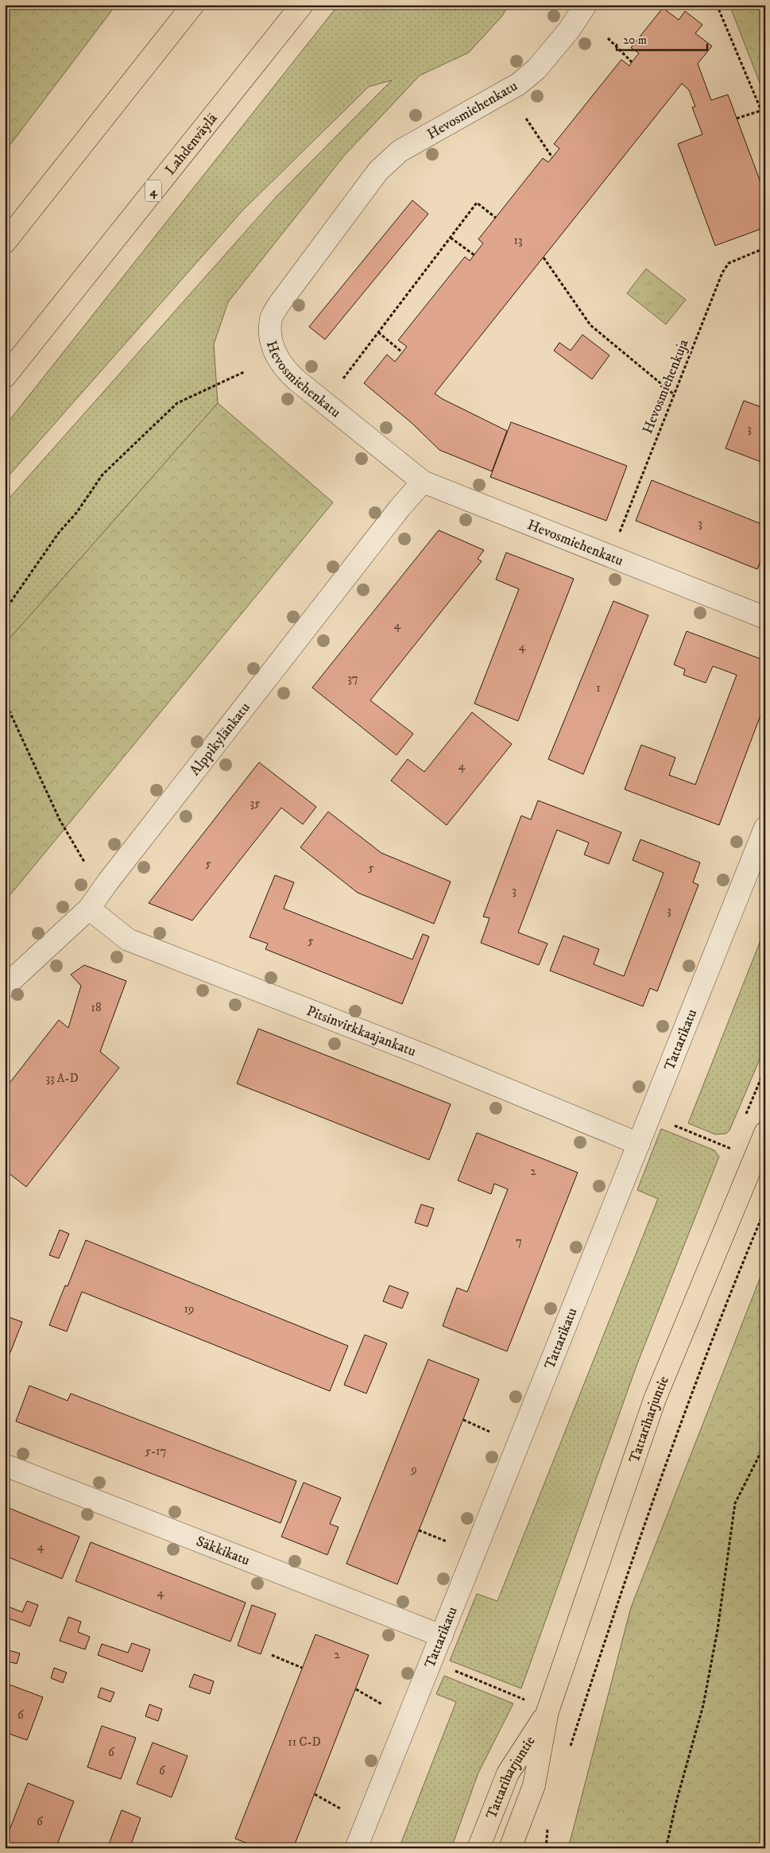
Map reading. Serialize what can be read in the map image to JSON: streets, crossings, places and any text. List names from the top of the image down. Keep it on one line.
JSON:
{"streets":{"main road":["Lahdenväylä","4","Tattariharjuntie"],"street":["Hevosmiehenkatu","Alppikylänkatu","Pitsinvirkkaajankatu","Tattarikatu","Säkkikatu"],"path":["Hevosmiehenkuja"]},"crossings":[["Hevosmiehenkatu","Hevosmiehenkuja"],["Hevosmiehenkatu","Alppikylänkatu"],["Alppikylänkatu","Pitsinvirkkaajankatu"],["Pitsinvirkkaajankatu","Tattarikatu"],["Tattarikatu","Säkkikatu"]],"house_numbers":["13","3","3","4","4","37","1","4","35","5","5","3","3","5","18","33 A-D","2","7","19","5-17","9","4","4","2","6","11 C-D","6","6","6"],"scale_bar":"20 m"}
